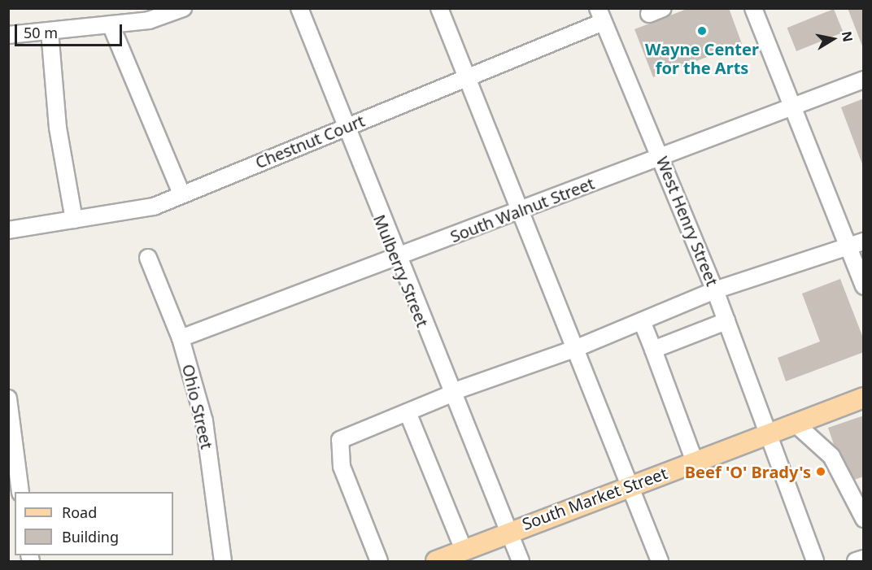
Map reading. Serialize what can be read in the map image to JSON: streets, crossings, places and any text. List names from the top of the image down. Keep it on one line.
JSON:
{"streets":{"main road":["South Market Street"],"street":["Chestnut Court","South Walnut Street","West Henry Street","Mulberry Street","Ohio Street"]},"crossings":[["Chestnut Court","West Henry Street"],["Chestnut Court","Mulberry Street"],["South Walnut Street","West Henry Street"],["South Walnut Street","Mulberry Street"],["South Walnut Street","Ohio Street"],["West Henry Street","South Market Street"],["Mulberry Street","South Market Street"]],"places":["Wayne Center for the Arts","Beef 'O' Brady's"],"legend":["Road","Building"],"scale_bar":"50 m","north":"right"}
